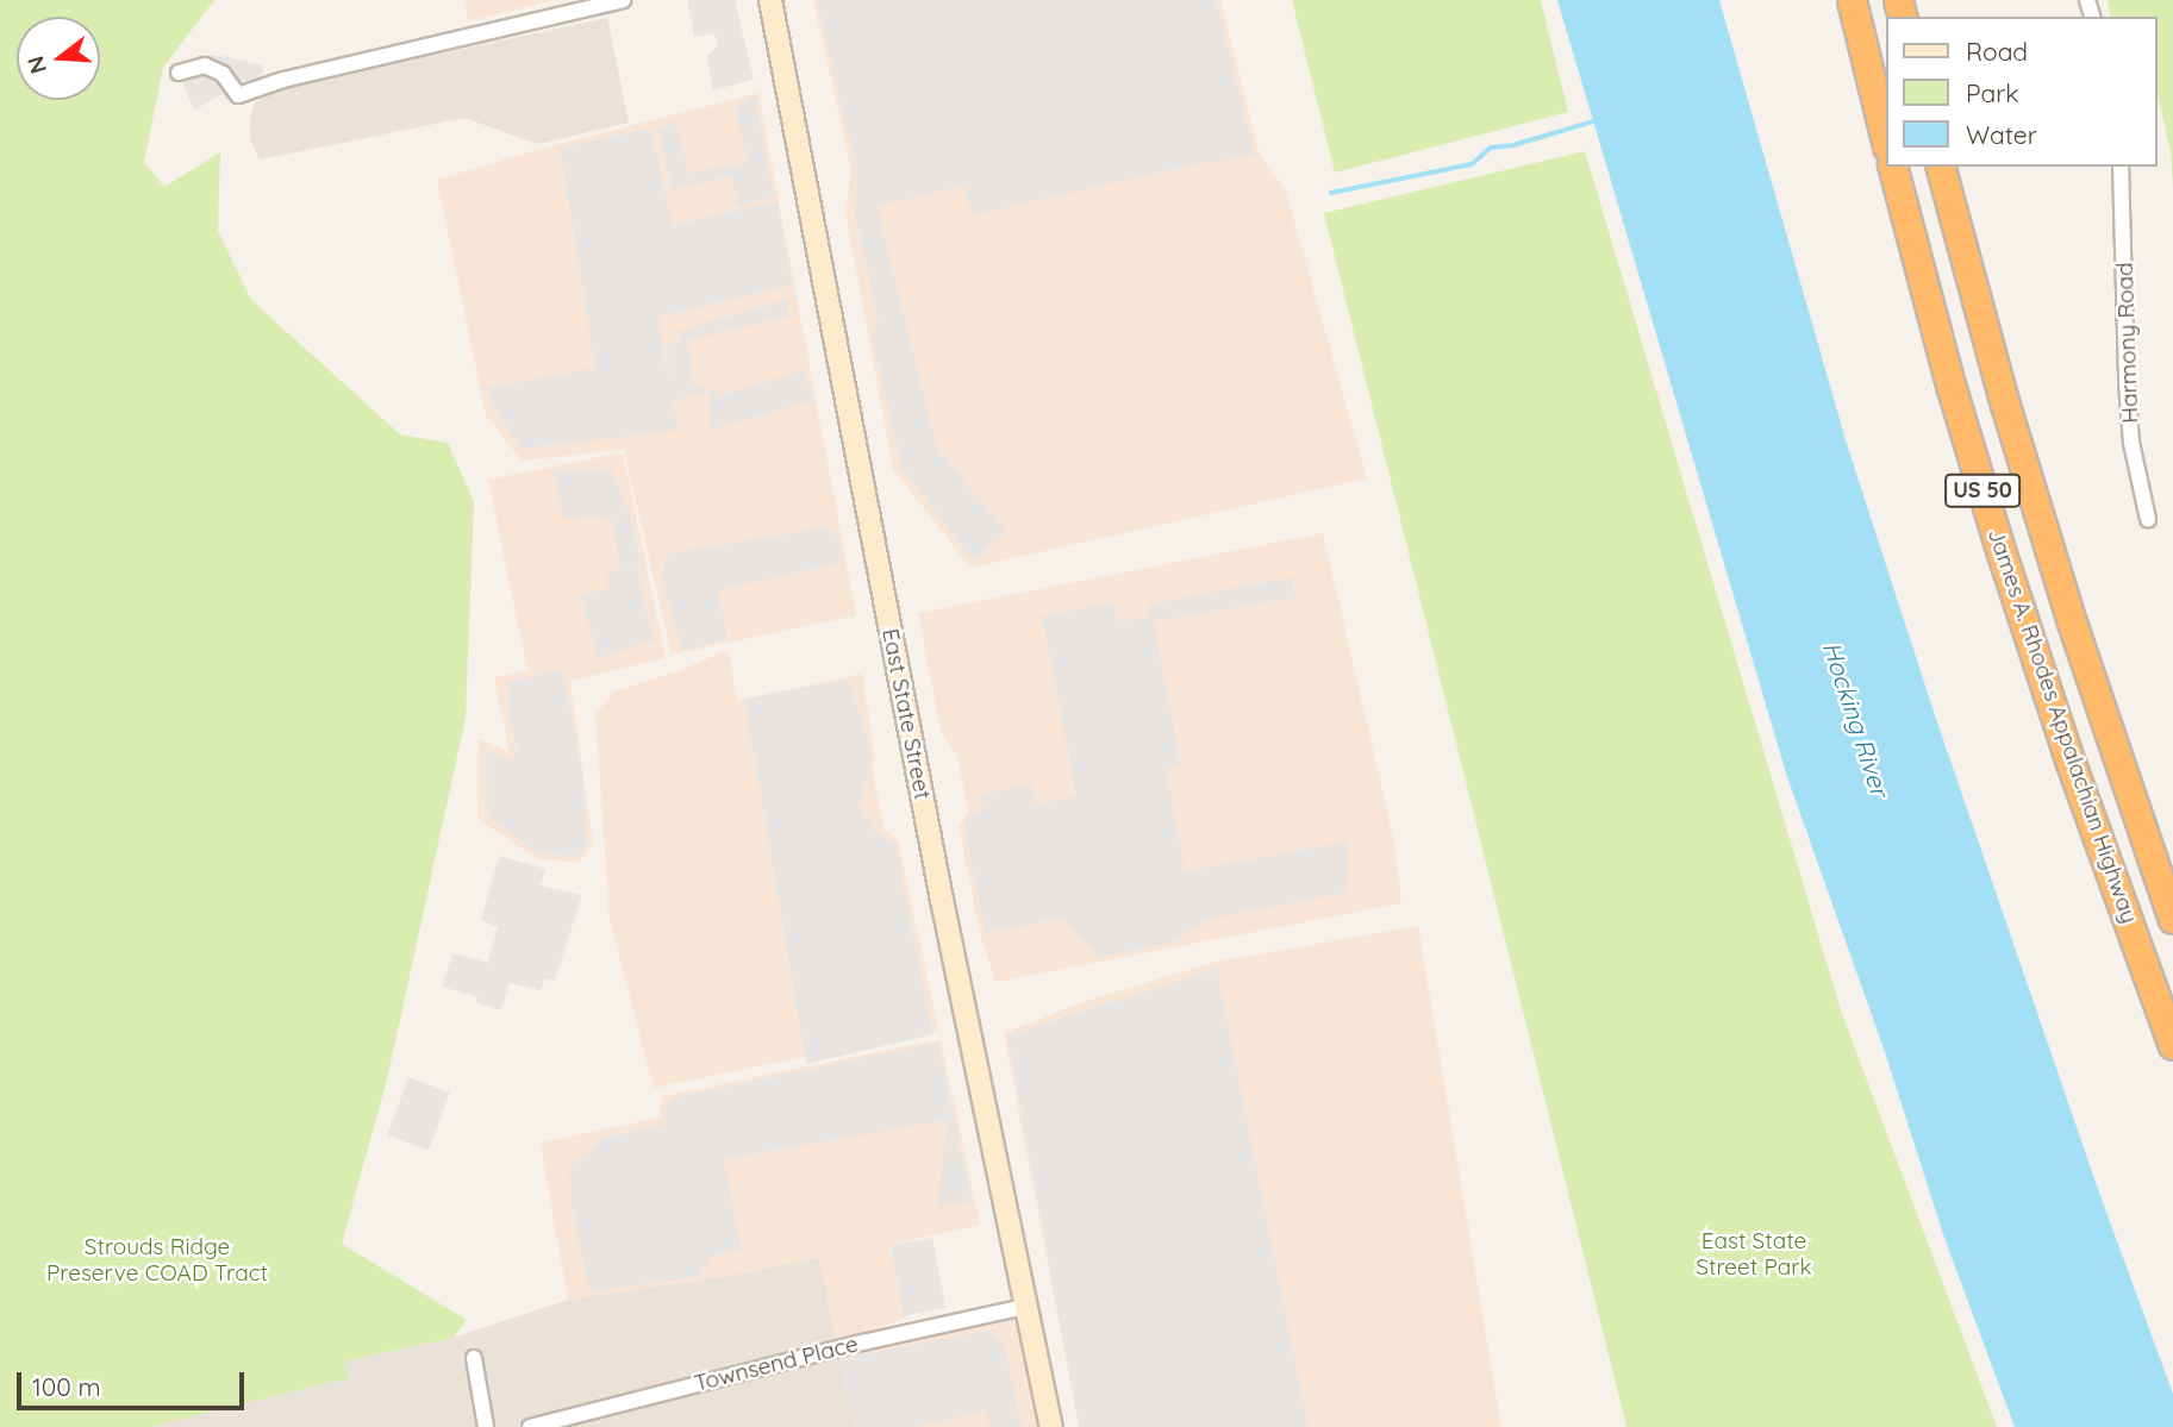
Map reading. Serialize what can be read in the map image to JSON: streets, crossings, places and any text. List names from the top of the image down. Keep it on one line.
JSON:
{"streets":{"highway":["US 50","James A. Rhodes Appalachian Highway"],"main road":["East State Street"],"street":["Harmony Road","Townsend Place"]},"crossings":[["East State Street","Townsend Place"]],"water":["Hocking River"],"parks":["East State Street Park","Strouds Ridge Preserve COAD Tract"],"legend":["Road","Park","Water"],"scale_bar":"100 m","north":"left"}
